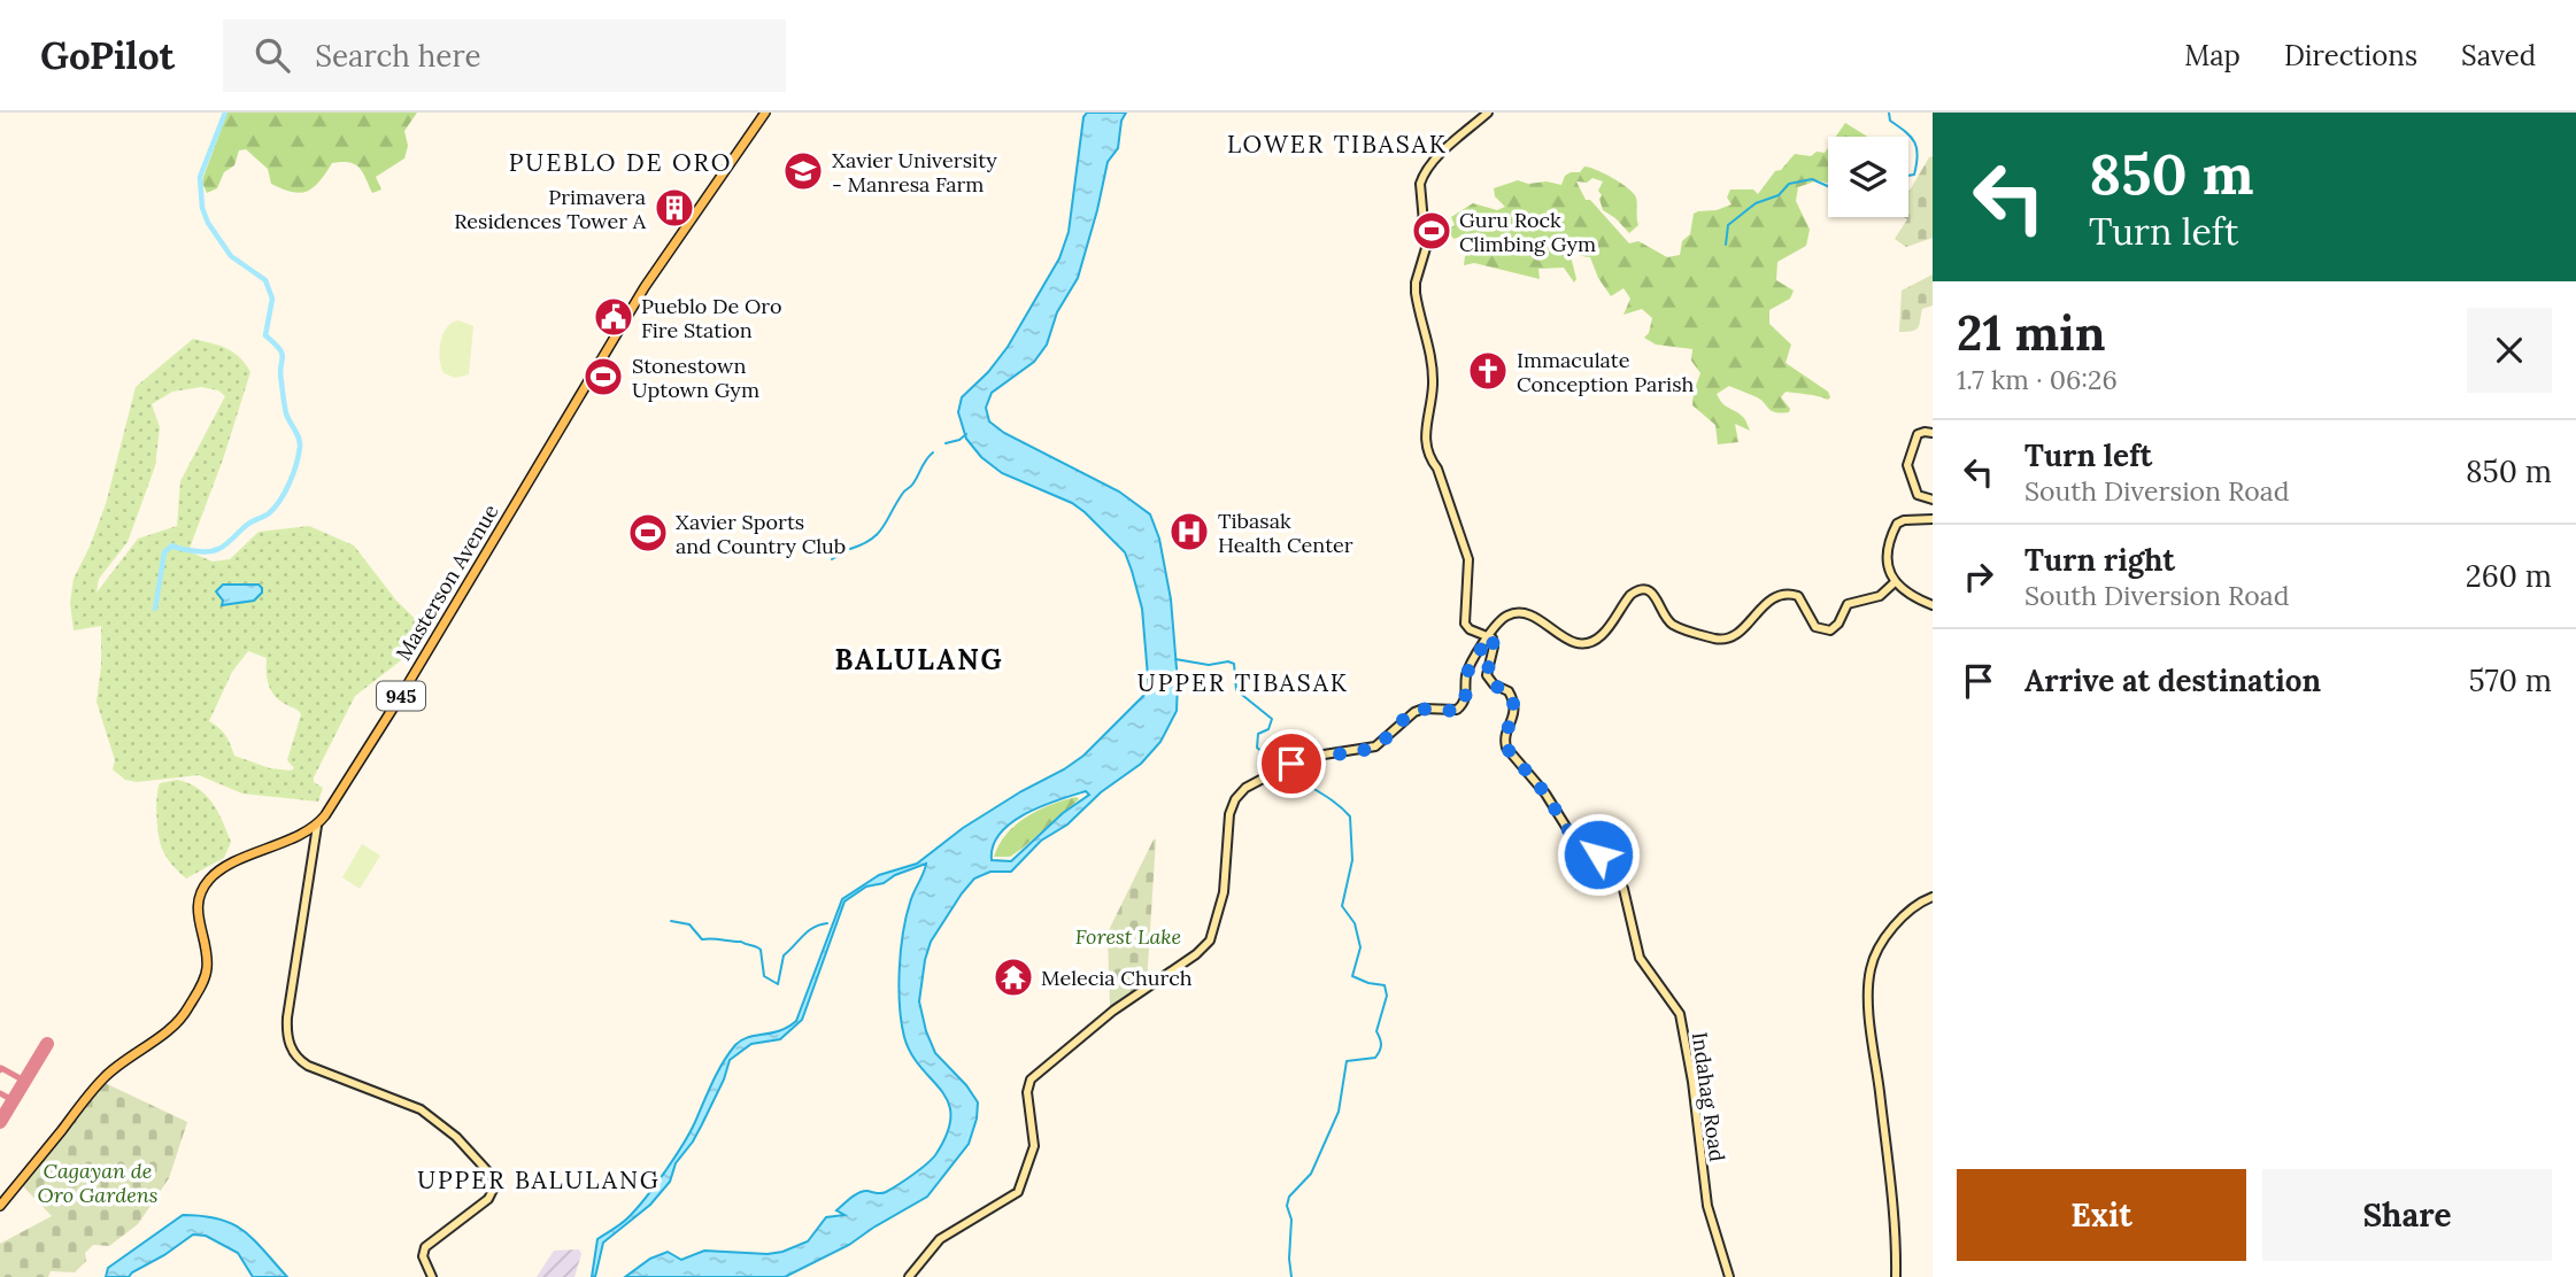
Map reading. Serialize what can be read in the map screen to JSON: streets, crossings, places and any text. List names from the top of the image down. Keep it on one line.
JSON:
{"streets":{"main road":["Masterson Avenue","945","Indahag Road"]},"districts":["LOWER TIBASAK","PUEBLO DE ORO","BALULANG","UPPER TIBASAK","UPPER BALULANG"],"parks":["Forest Lake","Cagayan de Oro Gardens"],"places":{"school or university":["Xavier University - Manresa Farm"],"building":["Primavera Residences Tower A"],"sports":["Guru Rock Climbing Gym","Stonestown Uptown Gym","Xavier Sports and Country Club"],"public building":["Pueblo De Oro Fire Station"],"church":["Immaculate Conception Parish"],"hospital":["Tibasak Health Center"],"temple":["Melecia Church"]},"page":{"header":"GoPilot","search":"Search here","nav":["Map","Directions","Saved"],"turn":["850 m","Turn left"],"heading":["21 min","1.7 km · 06:26"],"list":[{"name":"Turn left","note":"South Diversion Road","value":"850 m"},{"name":"Turn right","note":"South Diversion Road","value":"260 m"},{"name":"Arrive at destination","value":"570 m"}],"buttons":["Exit","Share"]}}
